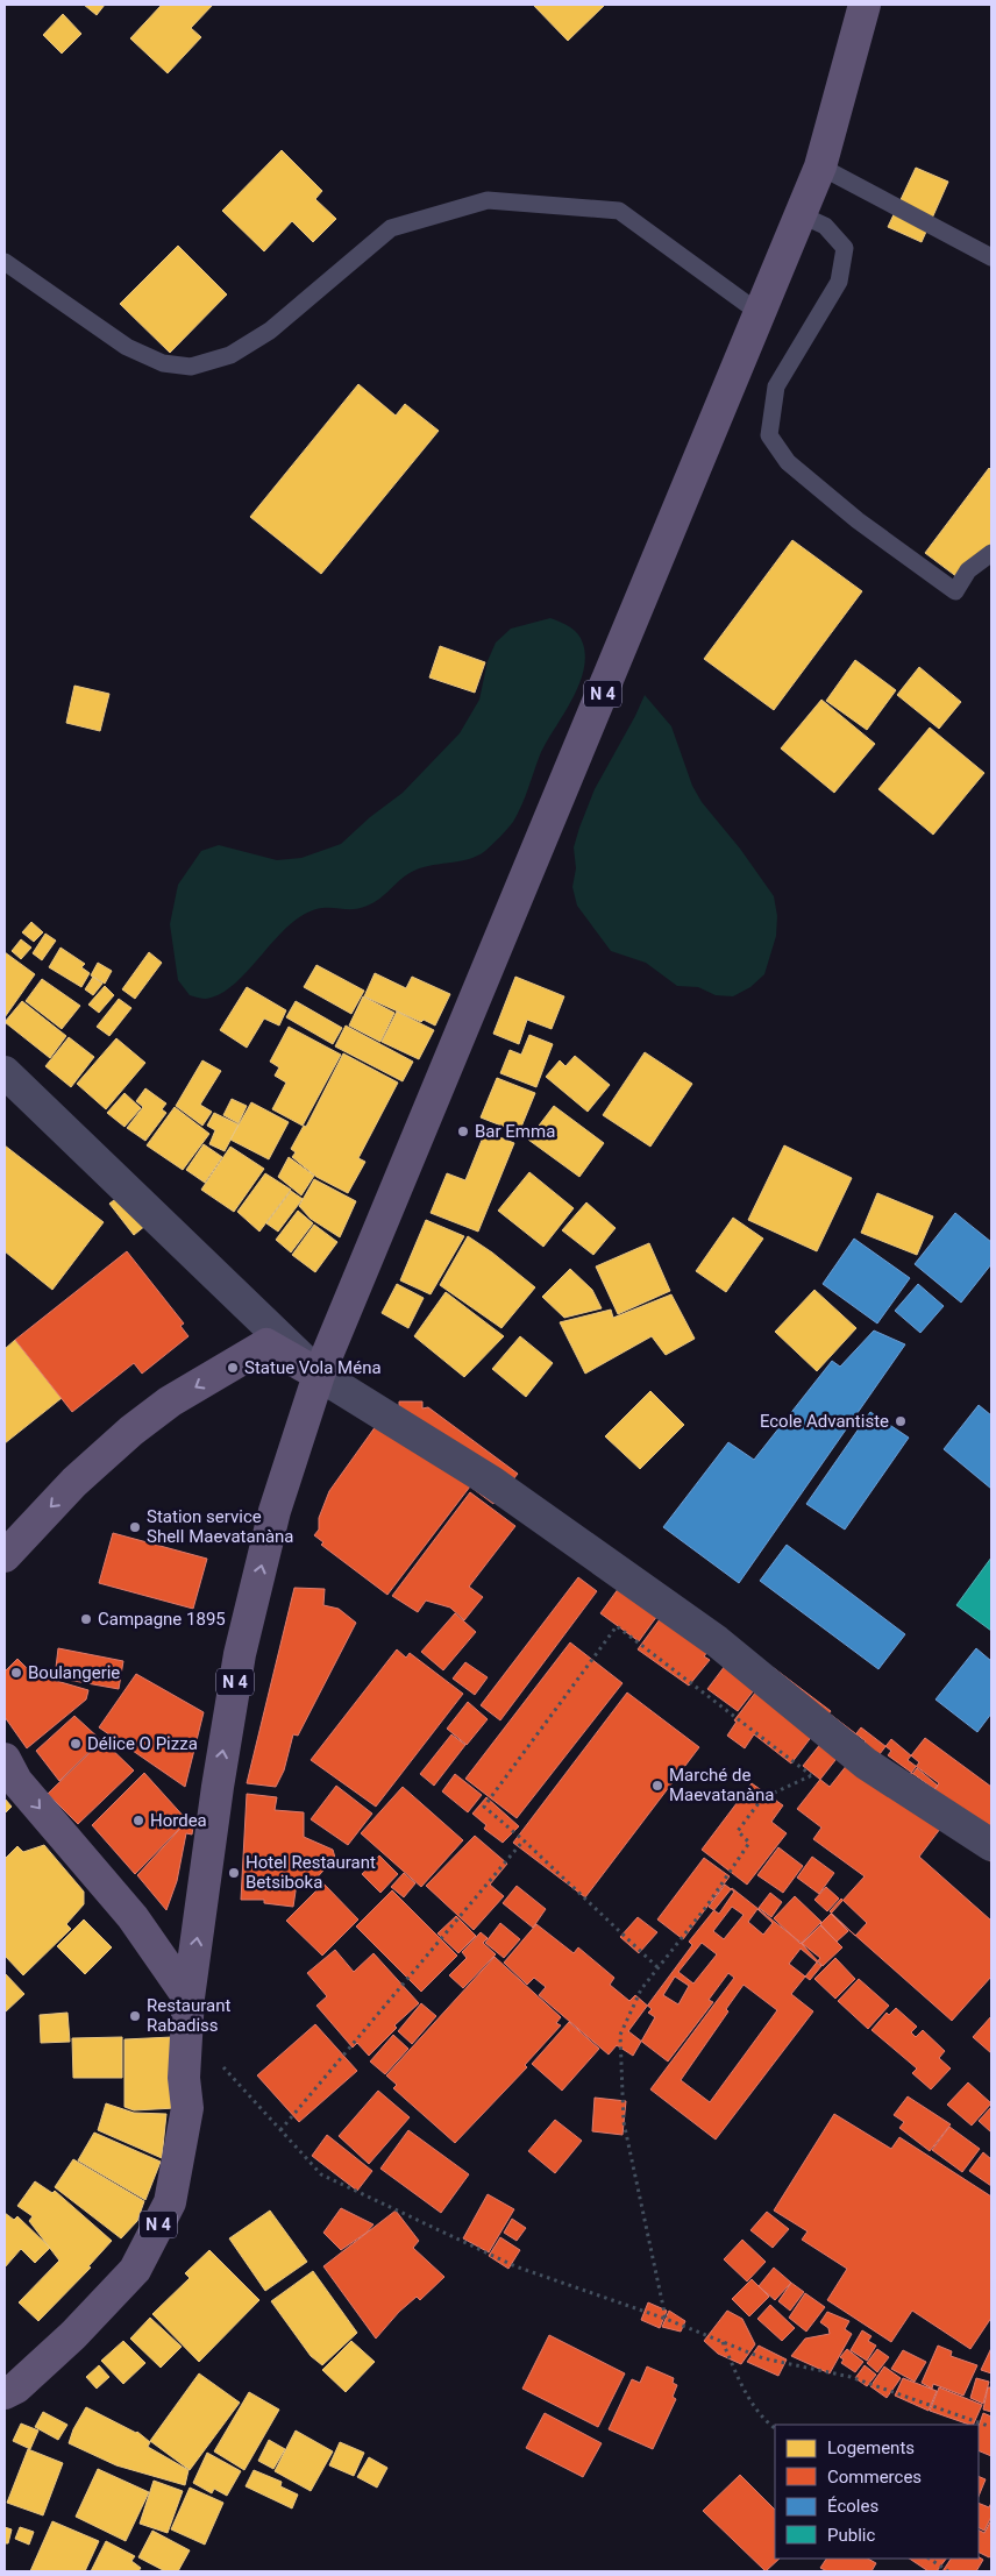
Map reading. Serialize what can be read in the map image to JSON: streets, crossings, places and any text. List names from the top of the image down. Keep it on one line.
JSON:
{"streets":{"main road":["N 4"]},"places":["Bar Emma","Statue Vola Ména","Ecole Advantiste","Station service Shell Maevatanàna","Campagne 1895","Boulangerie","Délice O Pizza","Marché de Maevatanàna","Hordea","Hotel Restaurant Betsiboka","Restaurant Rabadiss"],"legend":["Logements","Commerces","Écoles","Public"]}
